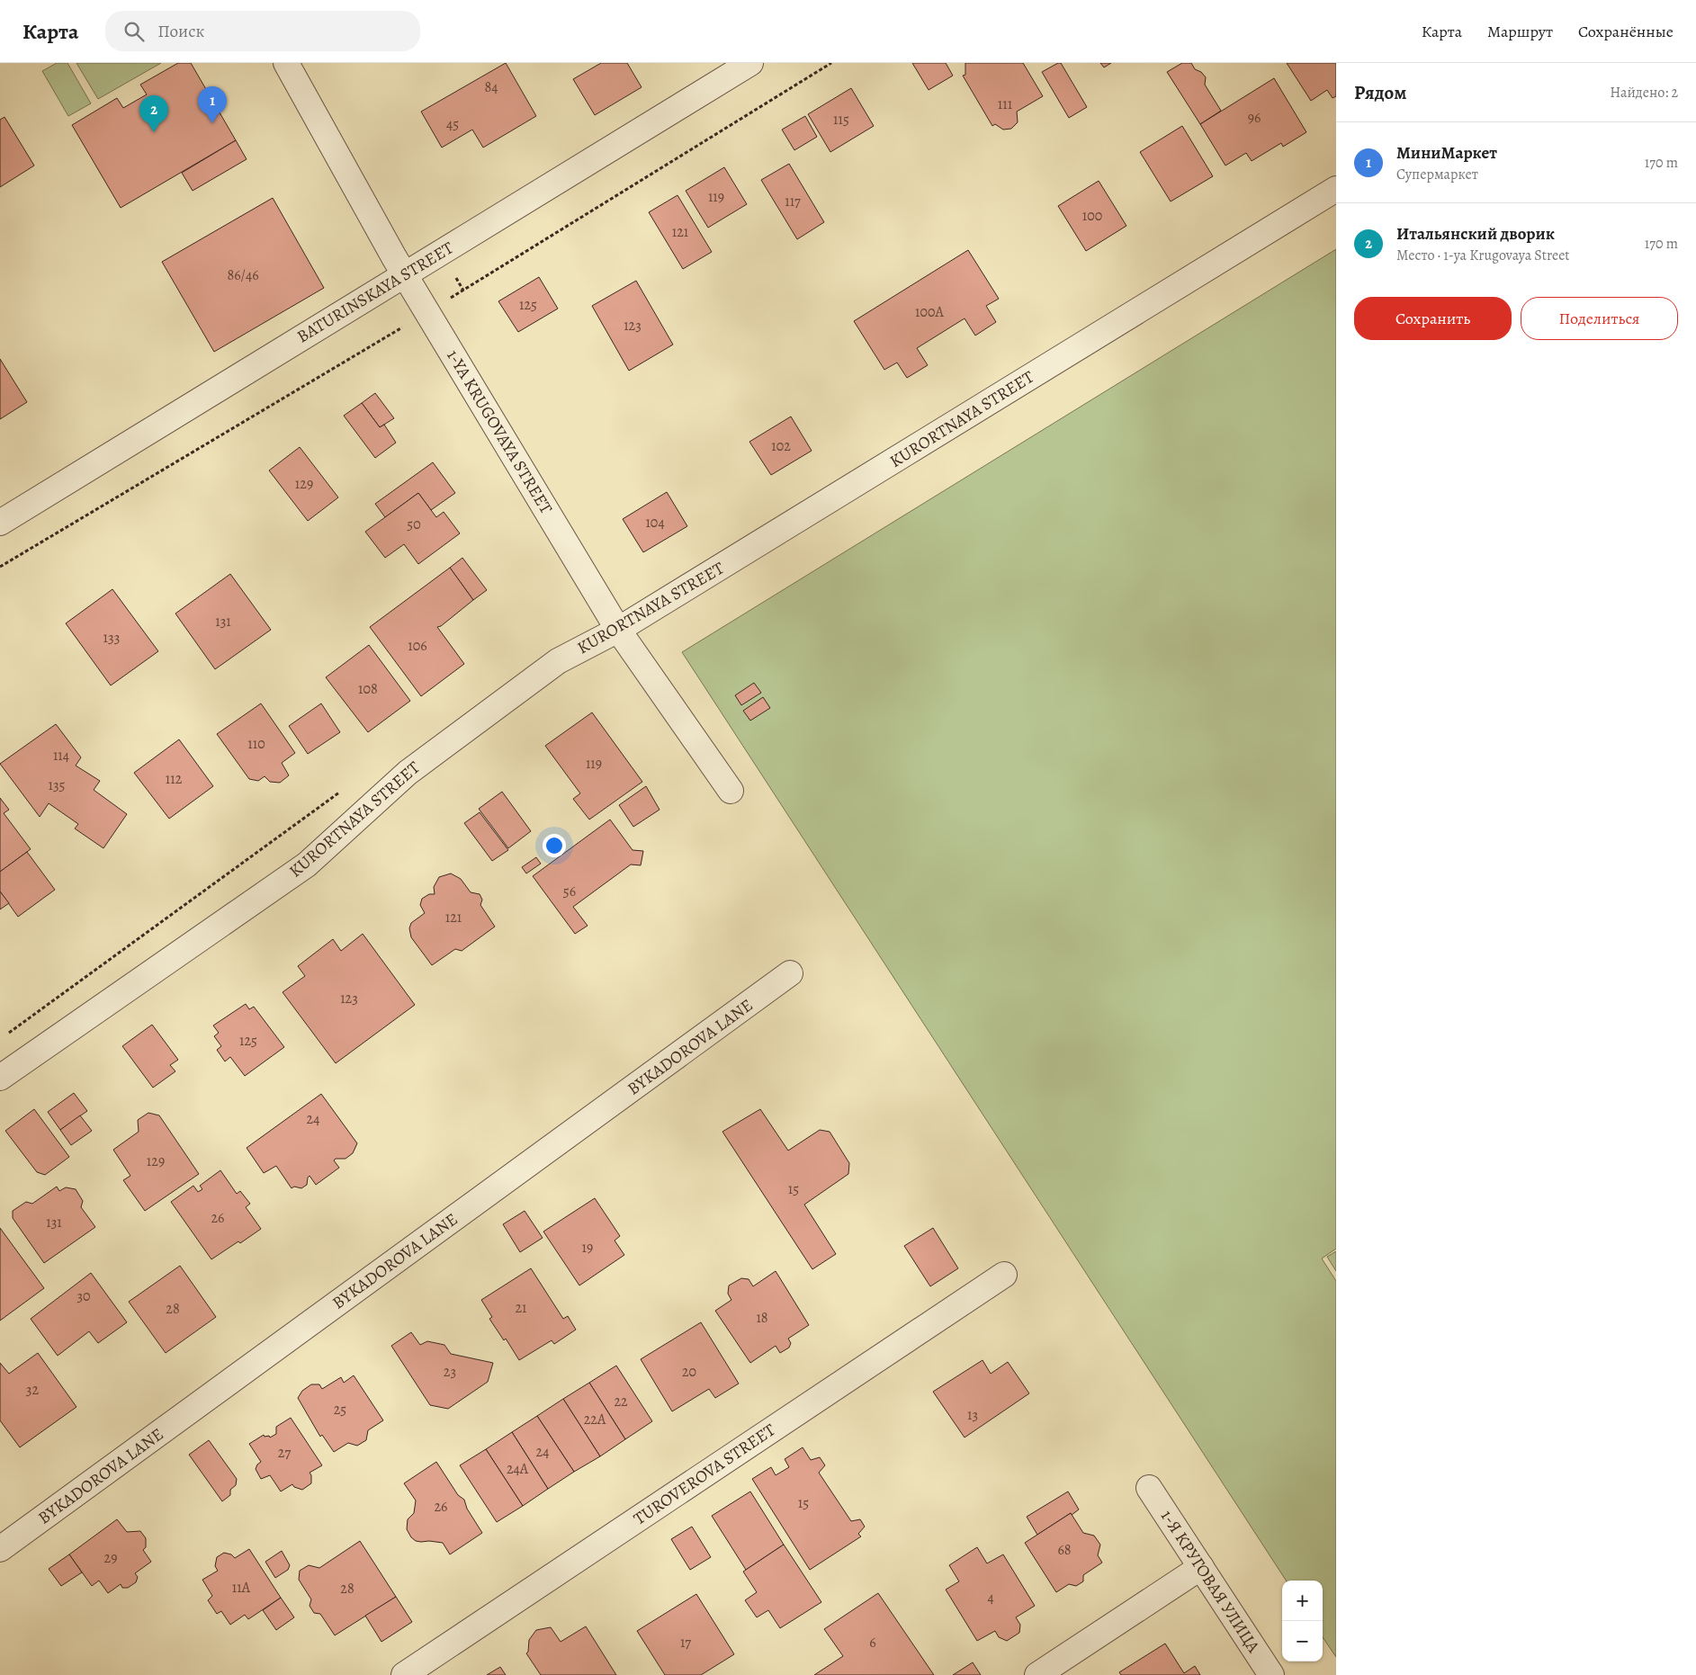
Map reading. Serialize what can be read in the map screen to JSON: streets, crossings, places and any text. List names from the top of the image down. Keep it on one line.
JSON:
{"streets":{"street":["BATURINSKAYA STREET","KURORTNAYA STREET","1-YA KRUGOVAYA STREET","BYKADOROVA LANE","TUROVEROVA STREET","1-Я КРУГОВАЯ УЛИЦА"]},"crossings":[["BATURINSKAYA STREET","1-YA KRUGOVAYA STREET"],["KURORTNAYA STREET","1-YA KRUGOVAYA STREET"]],"house_numbers":["84","111","96","115","45","119","117","100","121","86/46","125","100А","123","102","129","104","50","131","133","106","108","110","114","119","112","135","56","121","123","125","24","129","15","26","131","19","30","21","28","18","23","20","32","22","25","13","22А","24","27","24А","15","26","68","29","11А","28","4","17","6"],"page":{"header":"Карта","search":"Поиск","nav":["Карта","Маршрут","Сохранённые"],"heading":["Рядом","Найдено: 2"],"pins":["1","2"],"list":[{"mark":"1","name":"МиниМаркет","note":"Супермаркет","value":"170 m"},{"mark":"2","name":"Итальянский дворик","note":"Место · 1-ya Krugovaya Street","value":"170 m"}],"buttons":["Сохранить","Поделиться"],"map_buttons":["+","−"]}}
